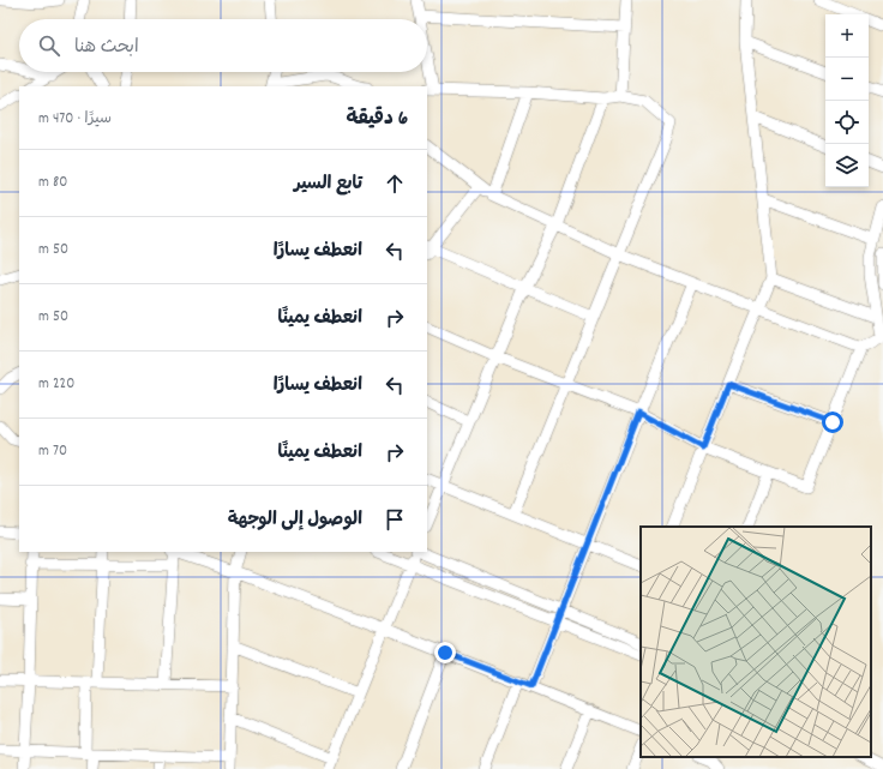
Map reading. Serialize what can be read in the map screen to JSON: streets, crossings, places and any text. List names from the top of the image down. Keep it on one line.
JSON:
{"page":{"map_buttons":["+","−"],"search":"ابحث هنا","heading":["6 دقيقة","سيرًا · 470 m"],"list":[["تابع السير","80 m"],["انعطف يسارًا","50 m"],["انعطف يمينًا","50 m"],["انعطف يسارًا","220 m"],["انعطف يمينًا","70 m"],"الوصول إلى الوجهة"]}}
